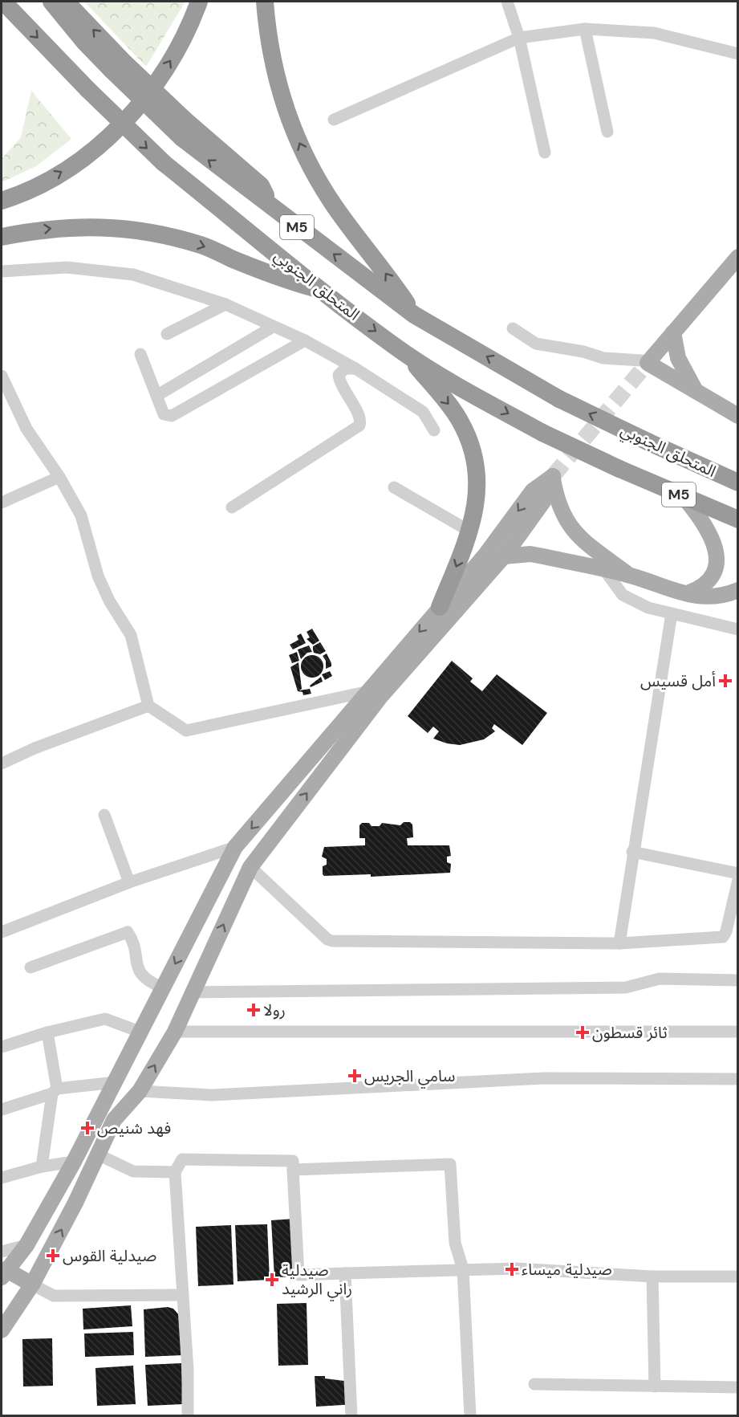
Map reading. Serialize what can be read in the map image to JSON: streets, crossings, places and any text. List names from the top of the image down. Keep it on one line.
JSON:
{"streets":{"highway":["M5","المتحلق الجنوبي"]},"places":{"health":["أمل قسيس","رولا","ثائر قسطون","سامي الجريس","فهد شنيص","صيدلية القوس","صيدلية ميساء","صيدلية راني الرشيد"]}}
